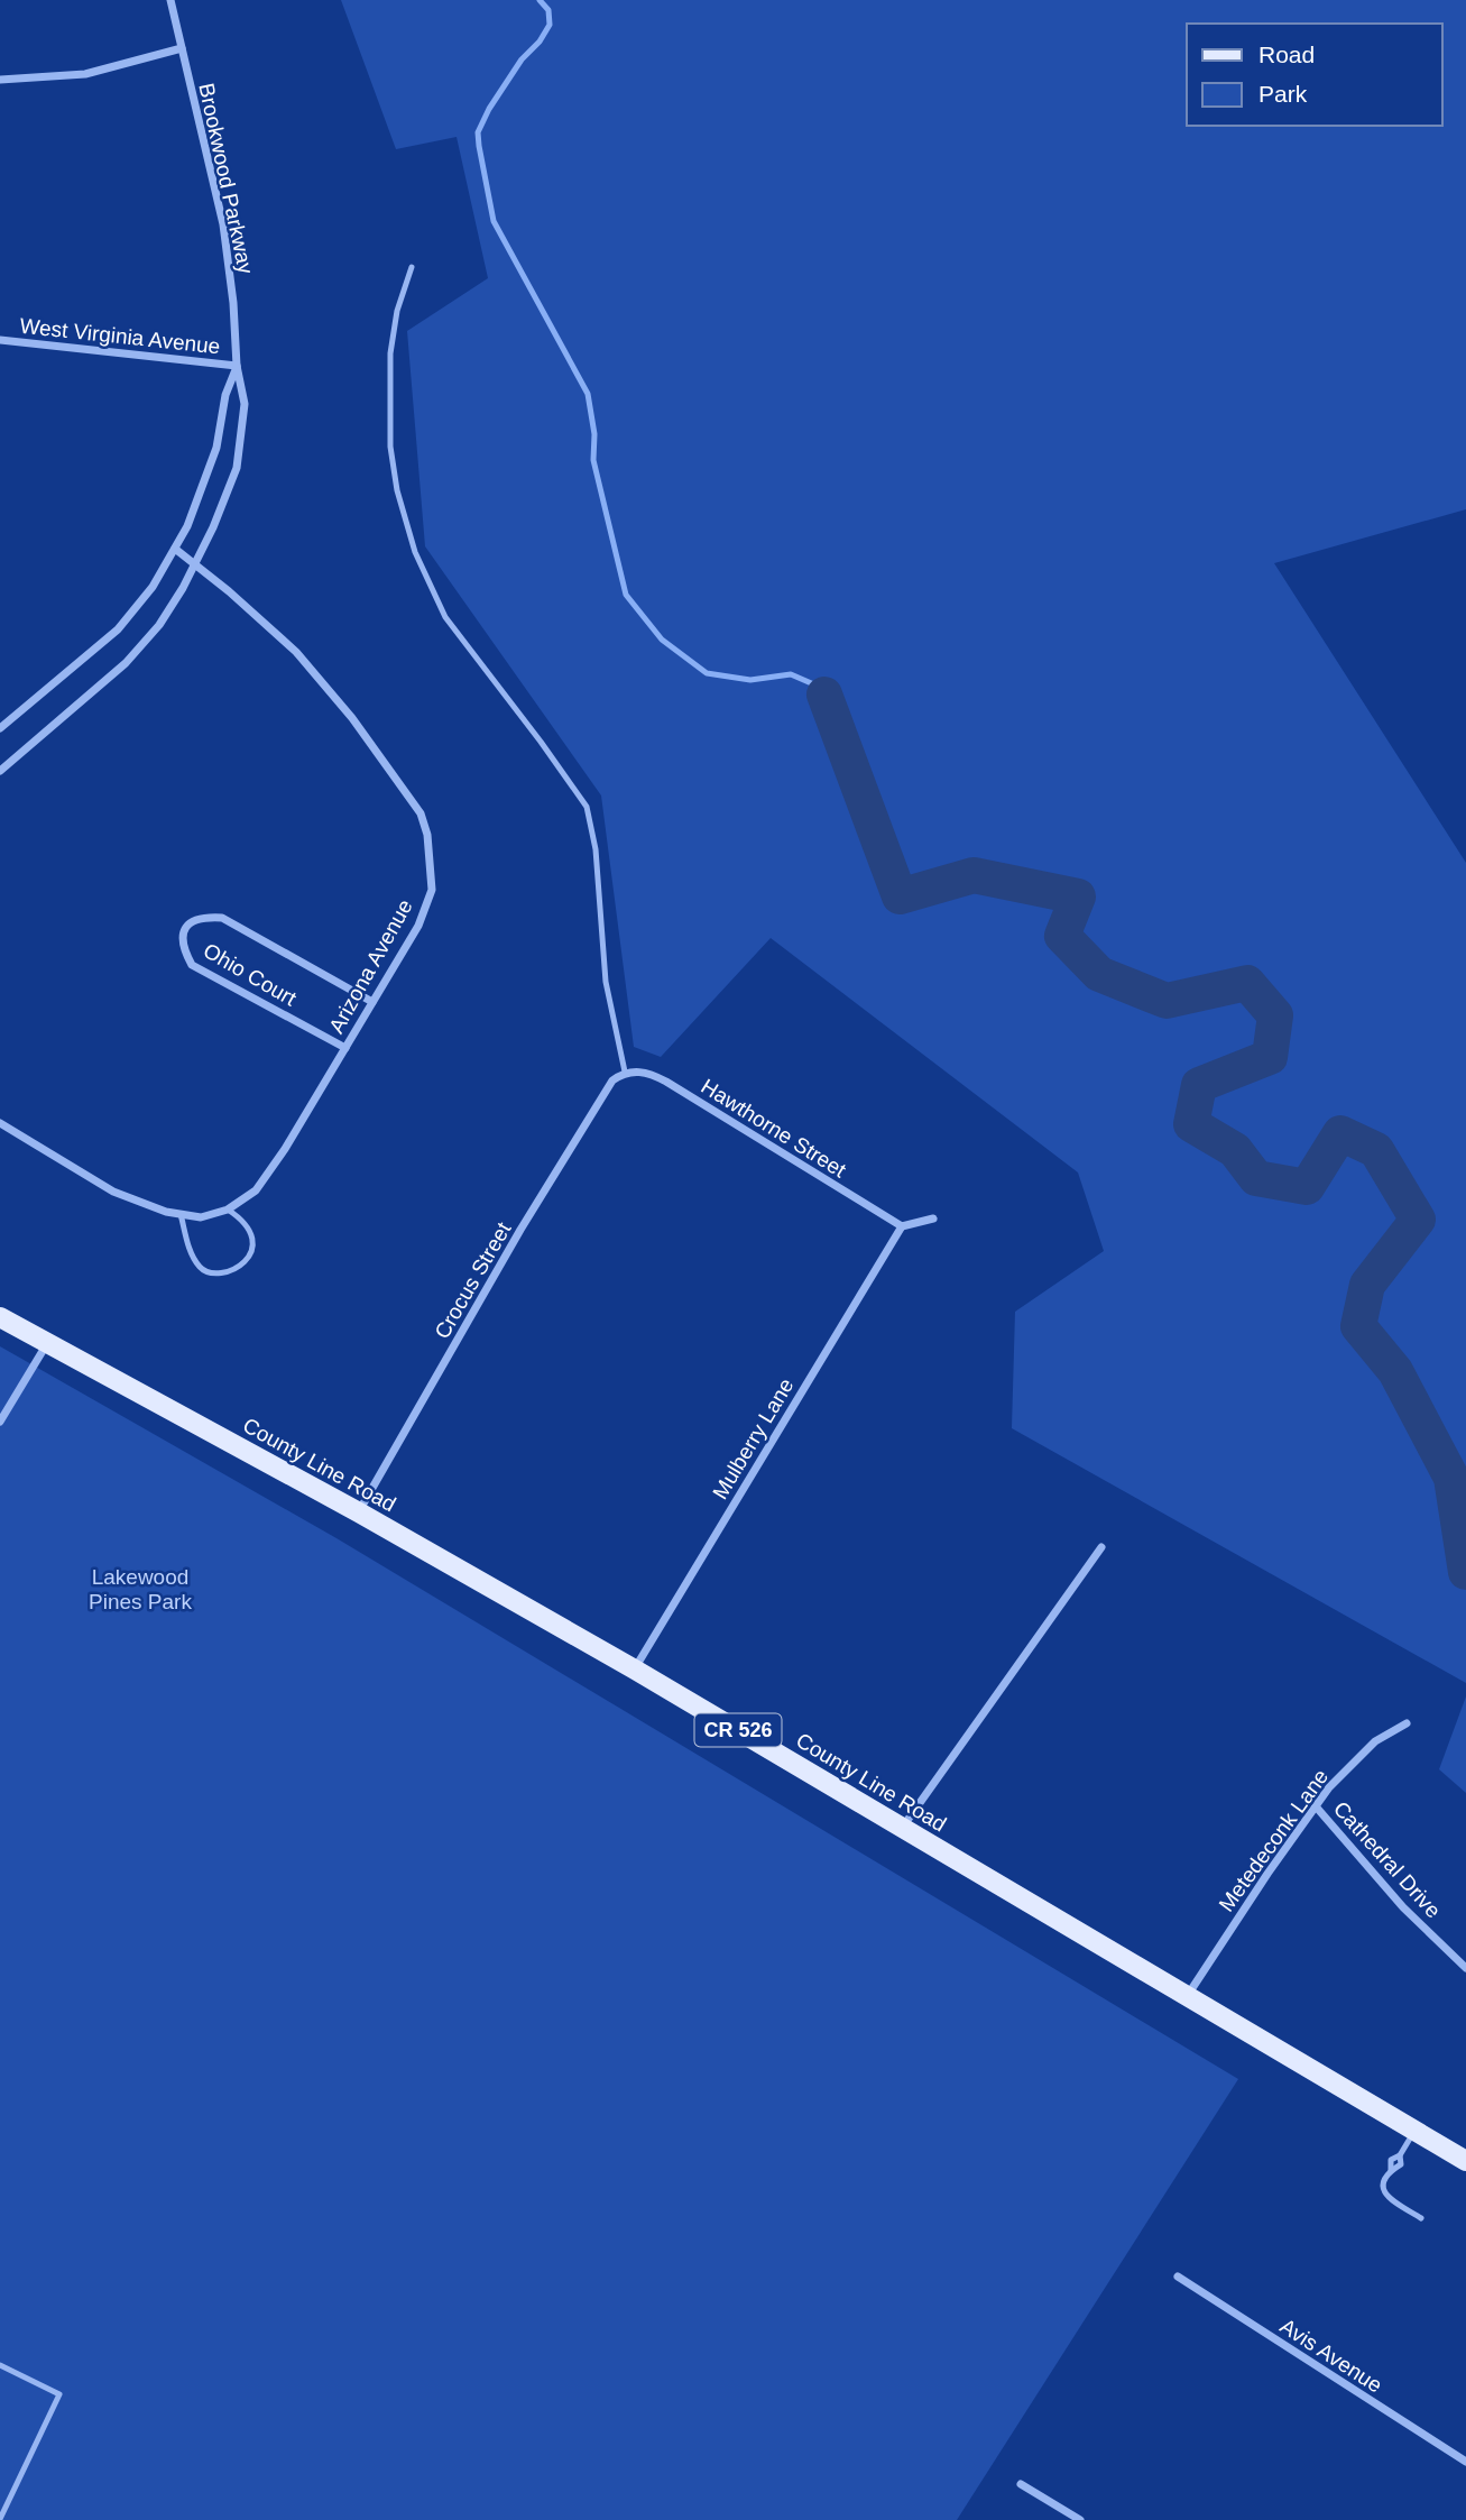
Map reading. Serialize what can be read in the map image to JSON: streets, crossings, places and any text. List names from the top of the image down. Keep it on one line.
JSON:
{"streets":{"main road":["County Line Road","CR 526"],"street":["Brookwood Parkway","West Virginia Avenue","Arizona Avenue","Ohio Court","Hawthorne Street","Crocus Street","Mulberry Lane","Metedeconk Lane","Cathedral Drive","Avis Avenue"]},"crossings":[["Brookwood Parkway","West Virginia Avenue"],["Brookwood Parkway","Arizona Avenue"],["Arizona Avenue","Ohio Court"],["Hawthorne Street","Crocus Street"],["Hawthorne Street","Mulberry Lane"],["Crocus Street","County Line Road"],["Mulberry Lane","County Line Road"],["County Line Road","Metedeconk Lane"],["Metedeconk Lane","Cathedral Drive"]],"parks":["Lakewood Pines Park"],"legend":["Road","Park"]}
